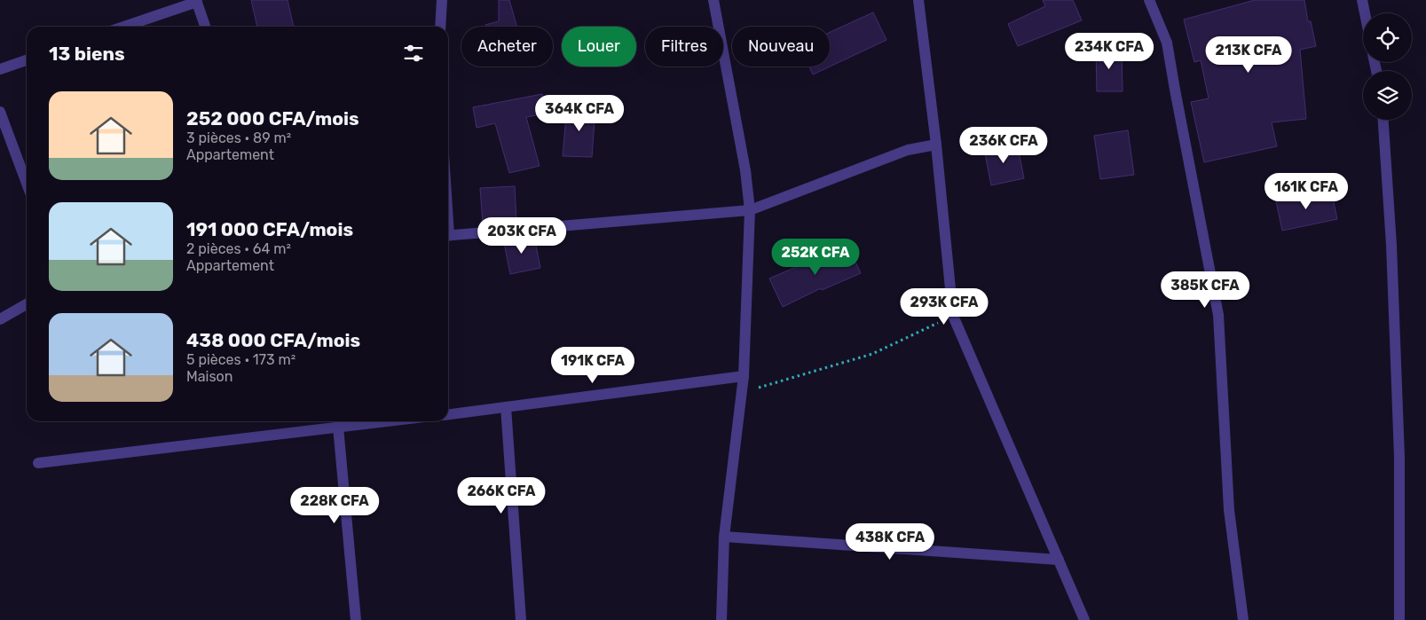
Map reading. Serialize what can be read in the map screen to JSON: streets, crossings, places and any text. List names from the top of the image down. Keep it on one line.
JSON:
{"page":{"chip":["Acheter","Louer","Filtres","Nouveau"],"heading":"13 biens","price":["234K CFA","213K CFA","364K CFA","236K CFA","161K CFA","203K CFA","252K CFA","385K CFA","293K CFA","191K CFA","266K CFA","228K CFA","438K CFA"],"list":[{"name":"252 000 CFA/mois","note":"3 pièces · 89 m² · Appartement"},{"name":"191 000 CFA/mois","note":"2 pièces · 64 m² · Appartement"},{"name":"438 000 CFA/mois","note":"5 pièces · 173 m² · Maison"}]}}
